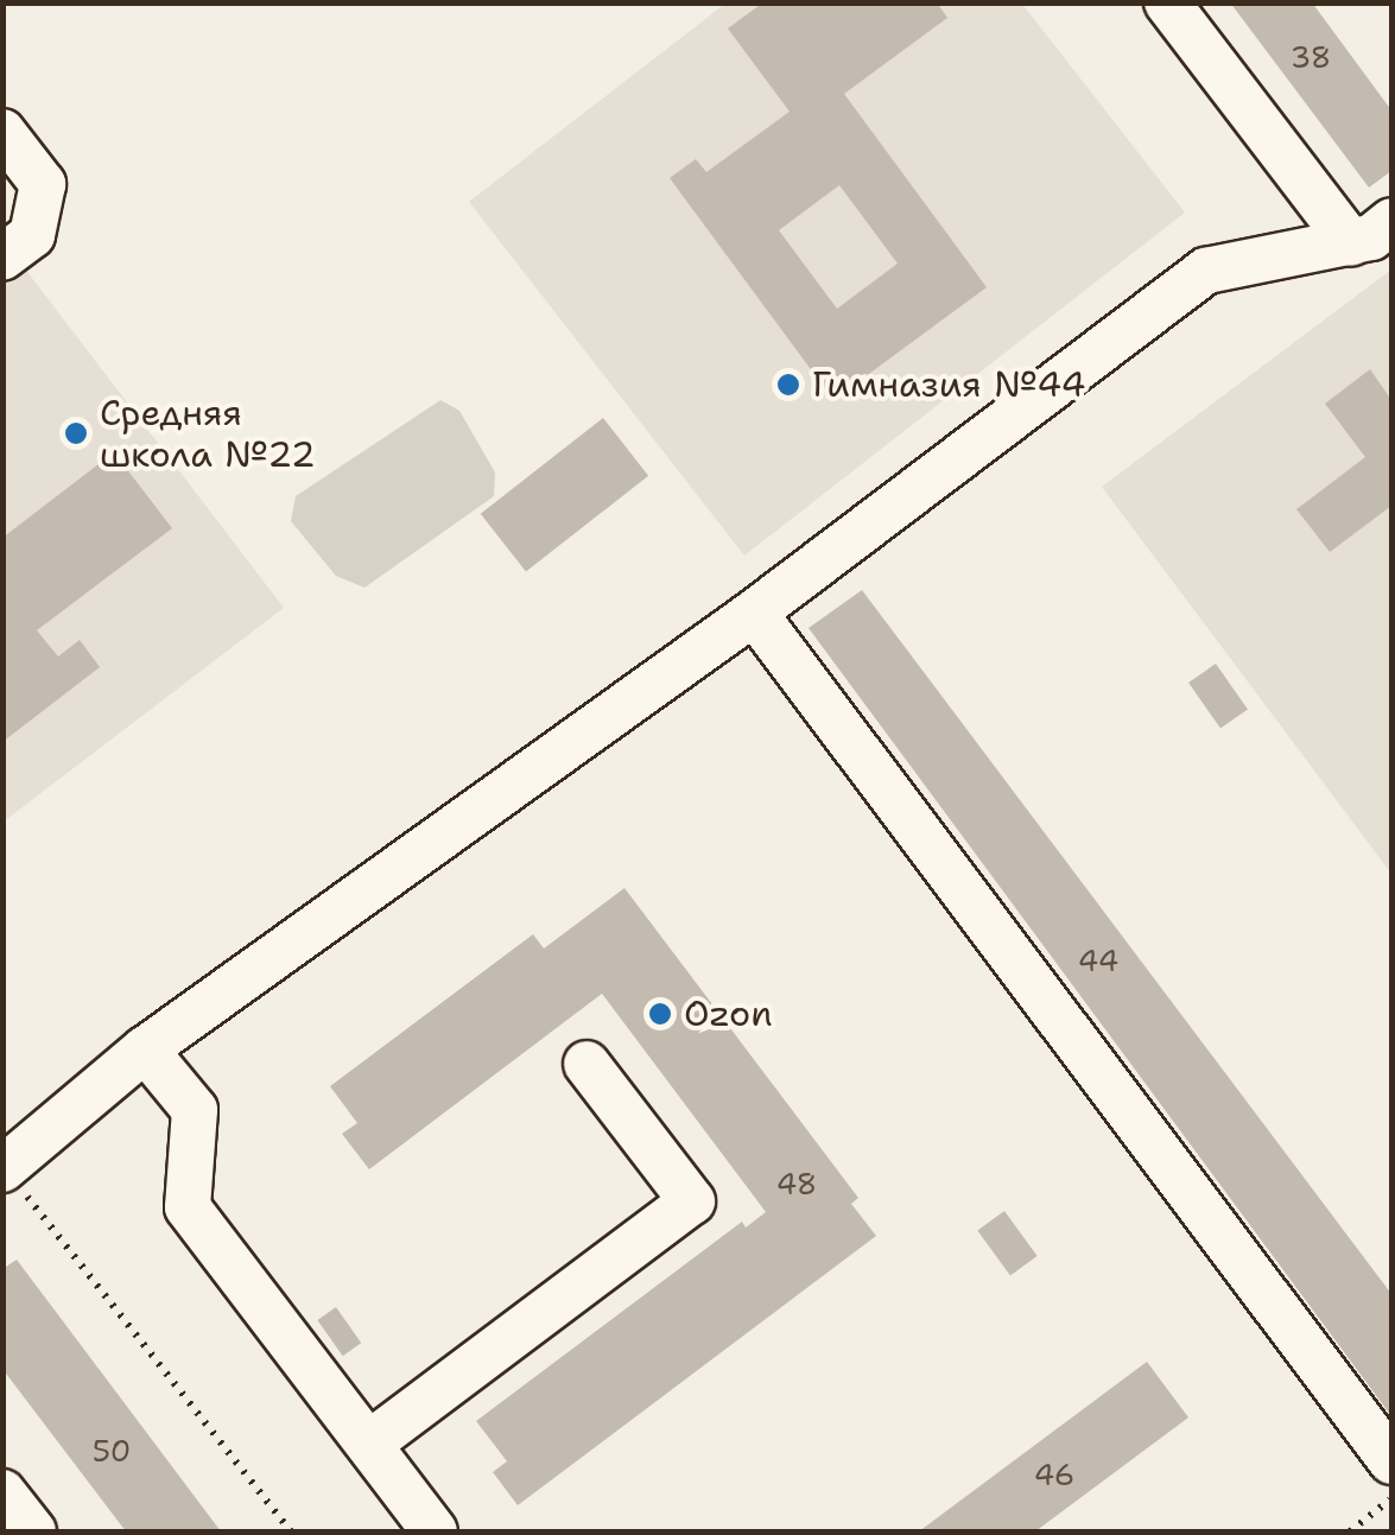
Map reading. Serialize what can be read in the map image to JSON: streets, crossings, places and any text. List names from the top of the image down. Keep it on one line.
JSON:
{"places":["Гимназия №44","Средняя школа №22","Ozon"],"house_numbers":["38","44","48","50","46"]}
